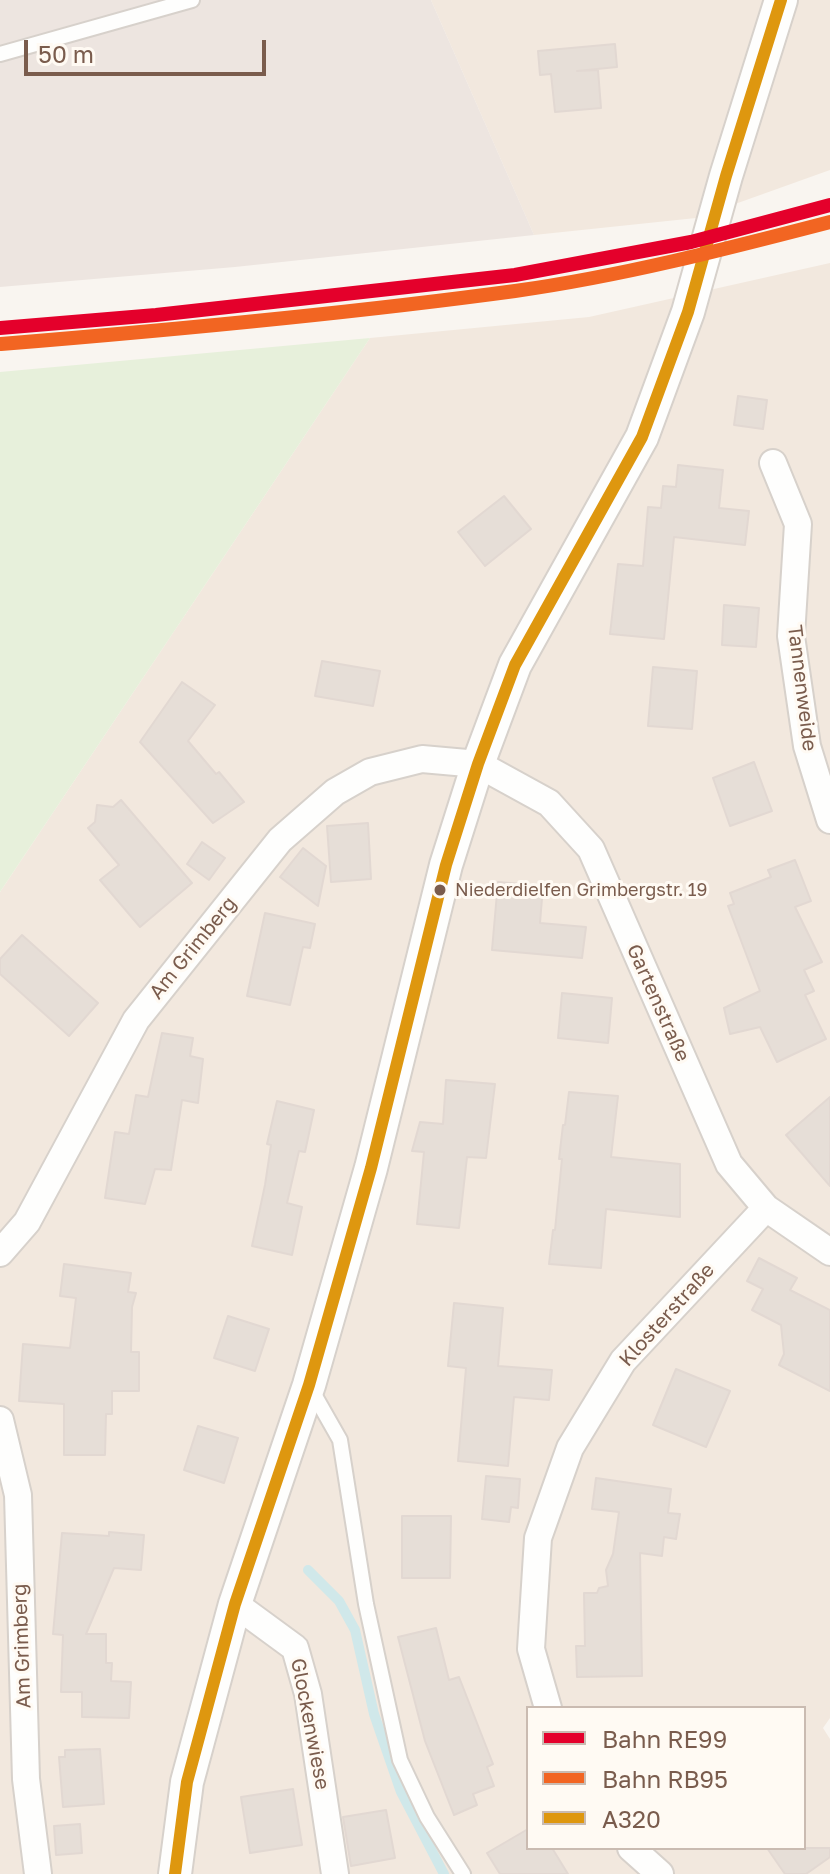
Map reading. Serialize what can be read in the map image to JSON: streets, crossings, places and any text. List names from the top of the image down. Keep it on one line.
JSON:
{"streets":{"street":["Tannenweide","Am Grimberg","Gartenstraße","Klosterstraße","Glockenwiese"]},"crossings":[["Am Grimberg","Gartenstraße"],["Gartenstraße","Klosterstraße"]],"places":["Niederdielfen Grimbergstr. 19"],"lines":["transit line A320","rail line RE99","rail line RB95"],"legend":["Bahn RE99","Bahn RB95","A320"],"scale_bar":"50 m"}
